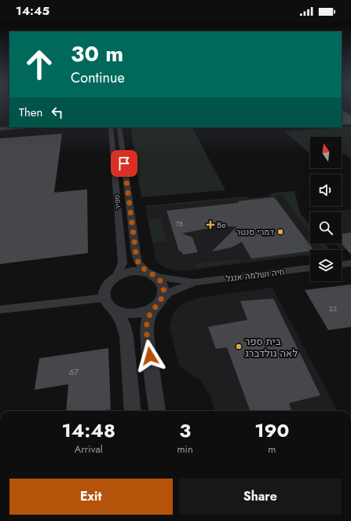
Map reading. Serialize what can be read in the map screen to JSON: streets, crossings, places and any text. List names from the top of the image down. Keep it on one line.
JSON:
{"streets":{"street":["ספיר","חיה ושלמה אנגל"]},"crossings":[["ספיר","חיה ושלמה אנגל"]],"places":{"health":["Be"],"other":["דמרי סנטר","בית ספר לאה גולדברג"]},"house_numbers":["78","23","67"],"north":"top","page":{"status":"14:45","turn":["30 m","Continue"],"then":"Then","eta":["14:48","Arrival","3","min","190","m"],"buttons":["Exit","Share"]}}
